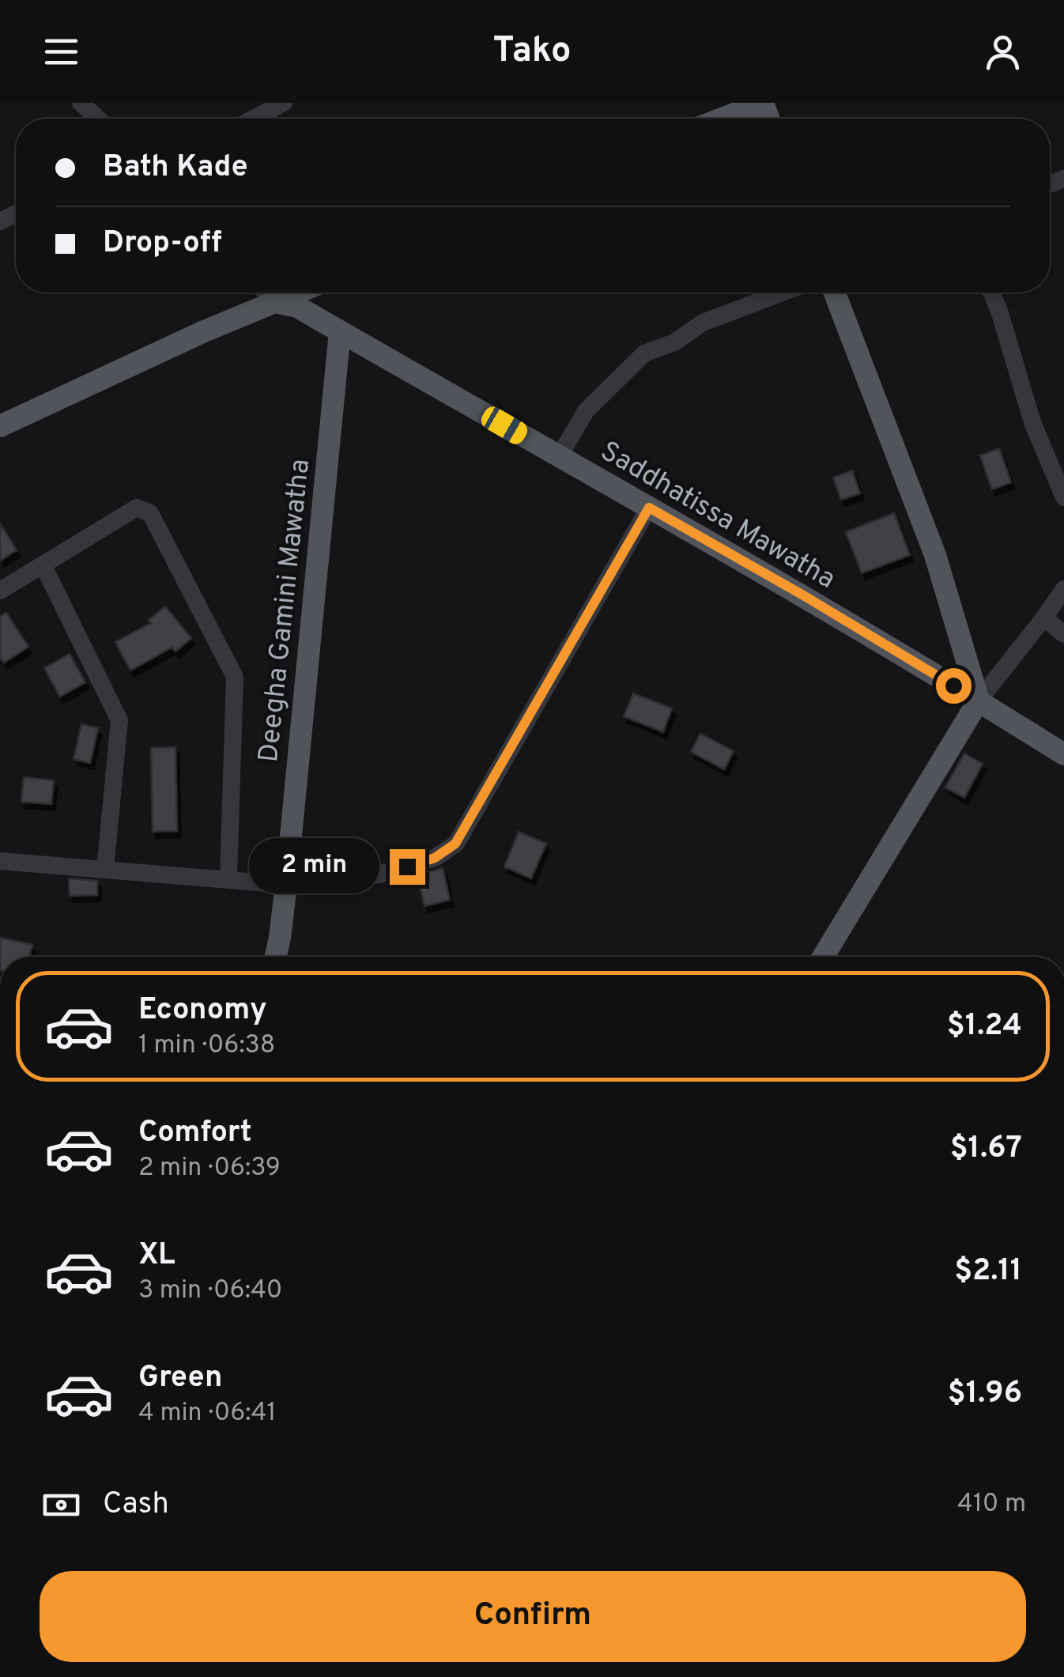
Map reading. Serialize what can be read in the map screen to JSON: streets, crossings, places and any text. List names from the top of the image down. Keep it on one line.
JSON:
{"streets":{"main road":["Saddhatissa Mawatha","Deegha Gamini Mawatha"]},"crossings":[["Saddhatissa Mawatha","Deegha Gamini Mawatha"]],"page":{"header":"Tako","banner":["Bath Kade","Drop-off"],"bubble":"2 min","list":[{"name":"Economy","note":"1 min · 06:38","value":"$1.24"},{"name":"Comfort","note":"2 min · 06:39","value":"$1.67"},{"name":"XL","note":"3 min · 06:40","value":"$2.11"},{"name":"Green","note":"4 min · 06:41","value":"$1.96"}],"pay":["Cash","410 m"],"buttons":"Confirm"}}
